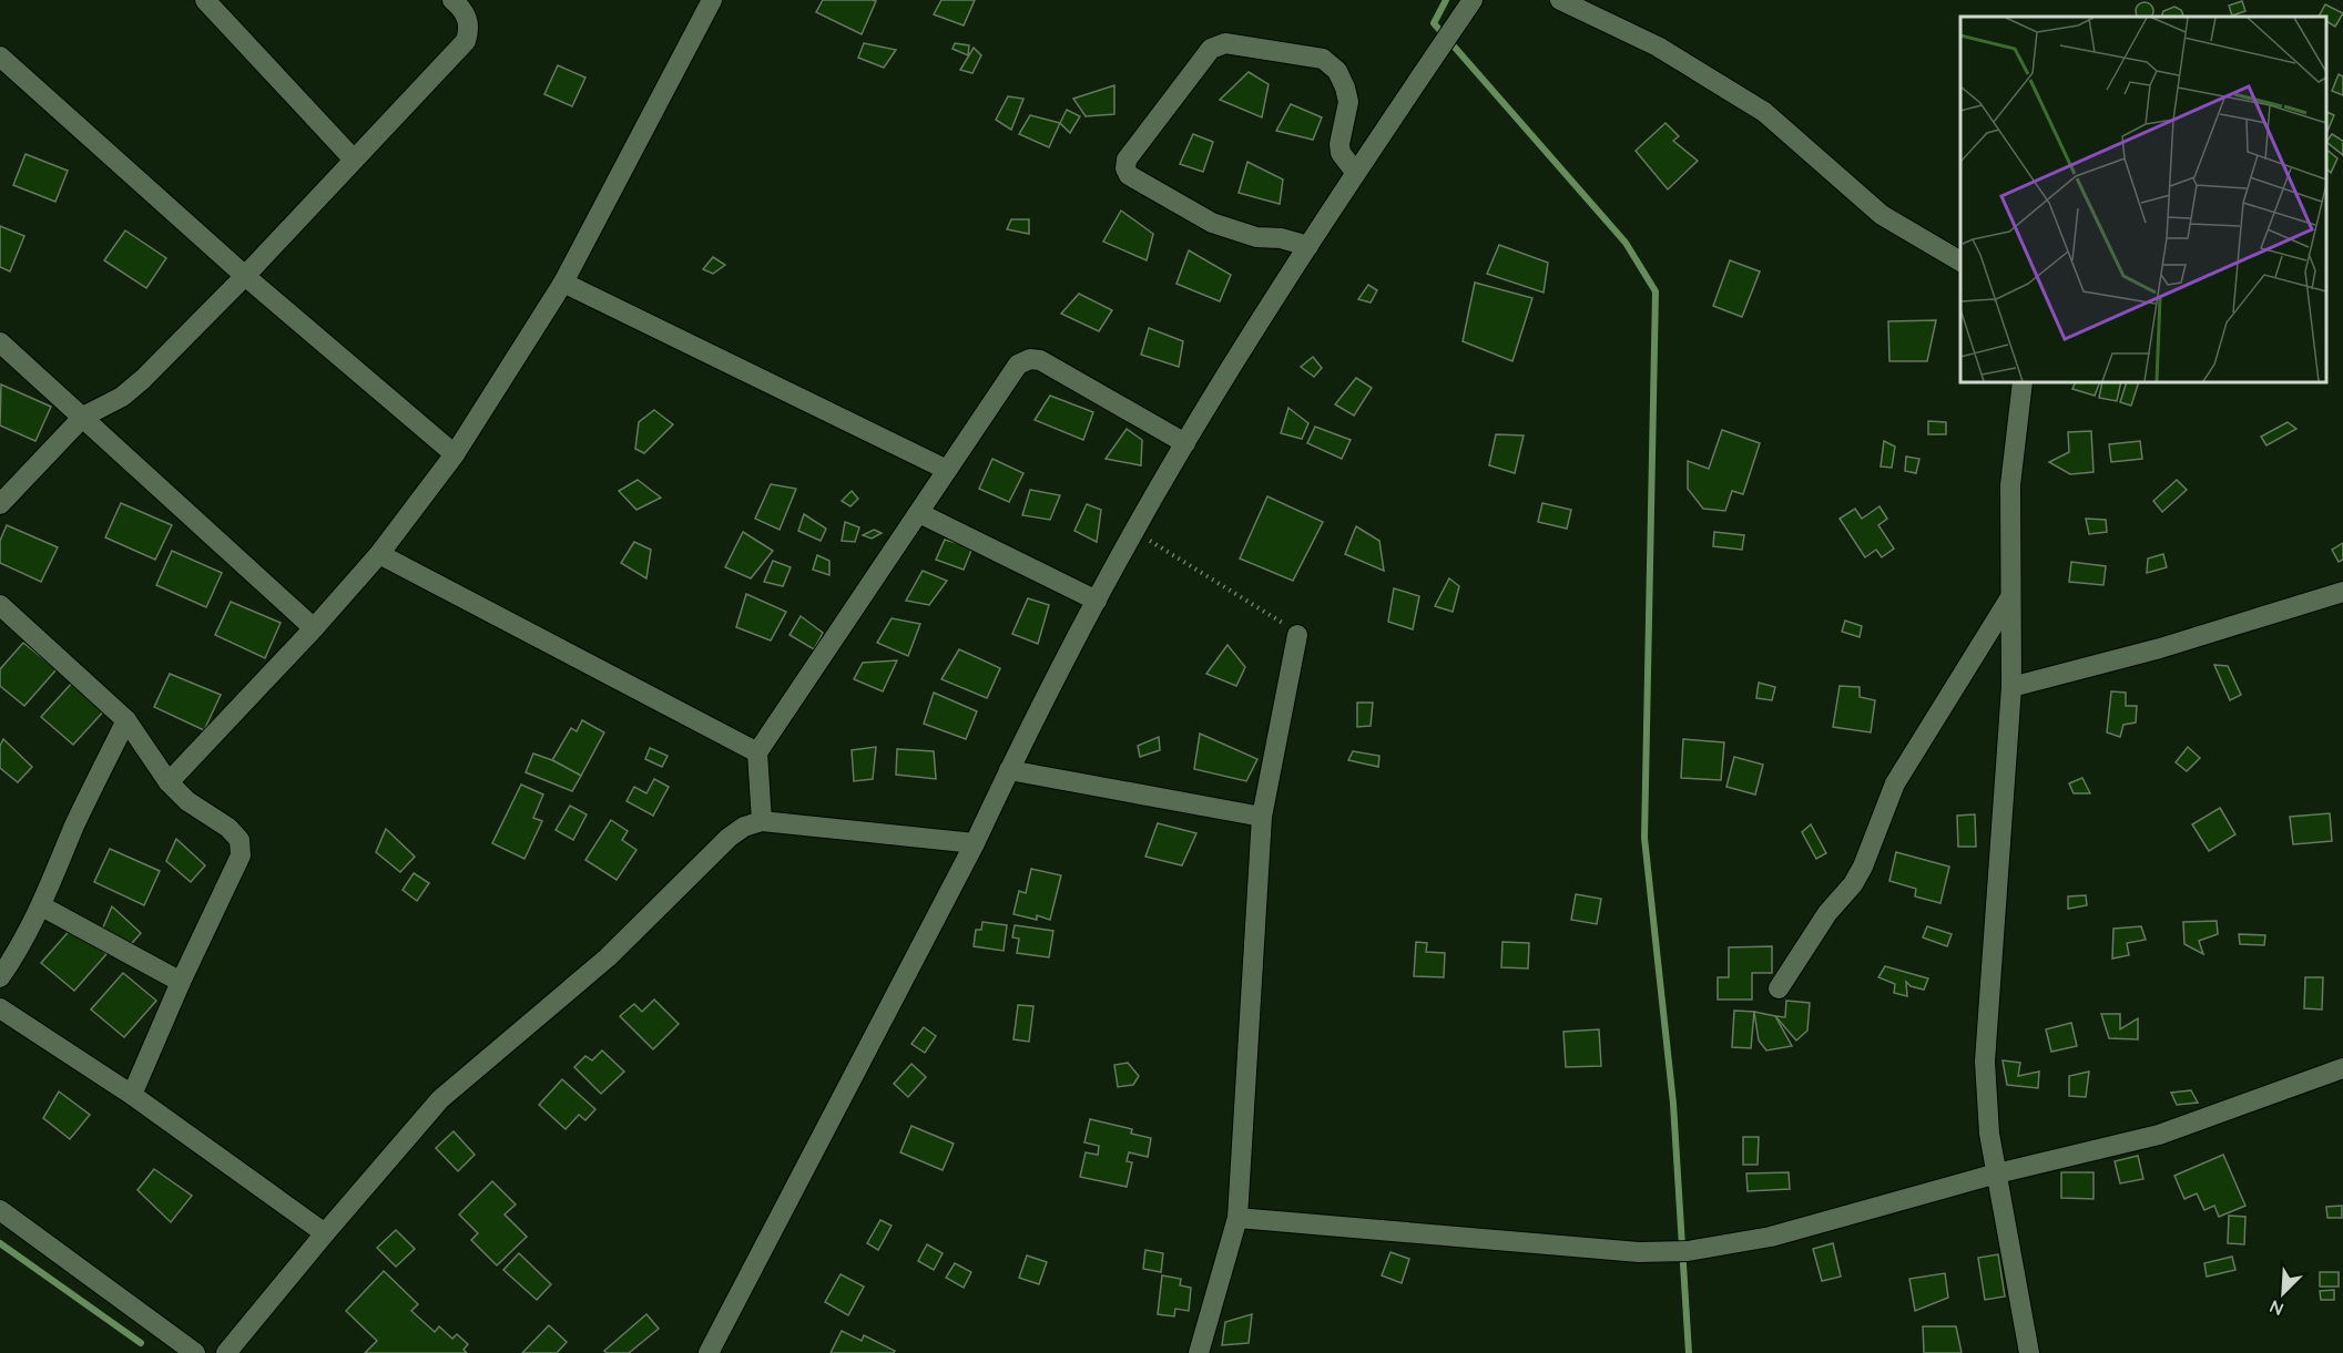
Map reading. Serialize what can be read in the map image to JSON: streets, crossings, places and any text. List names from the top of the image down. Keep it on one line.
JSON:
{"north":"bottom left"}
